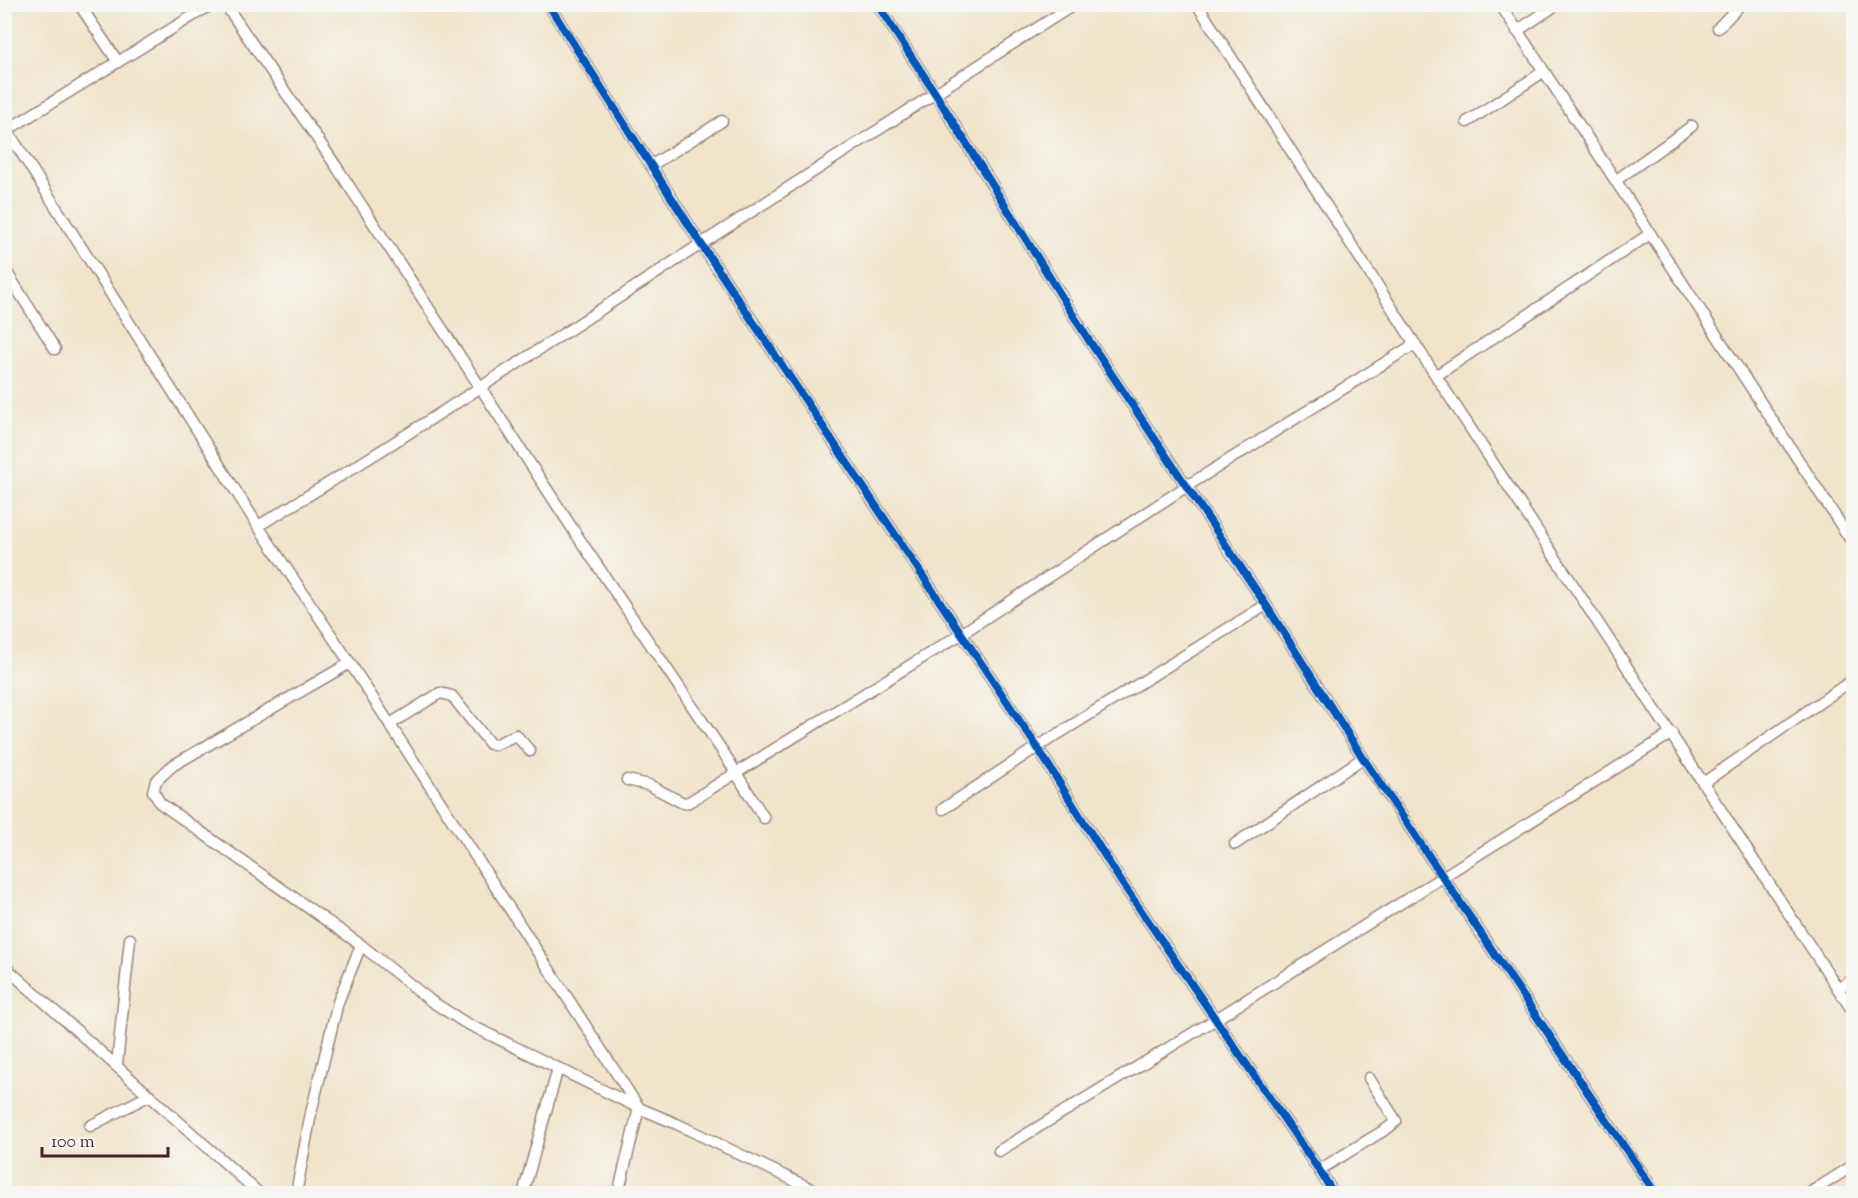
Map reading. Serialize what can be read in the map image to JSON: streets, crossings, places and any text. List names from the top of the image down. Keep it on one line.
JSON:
{"scale_bar":"100 m"}
